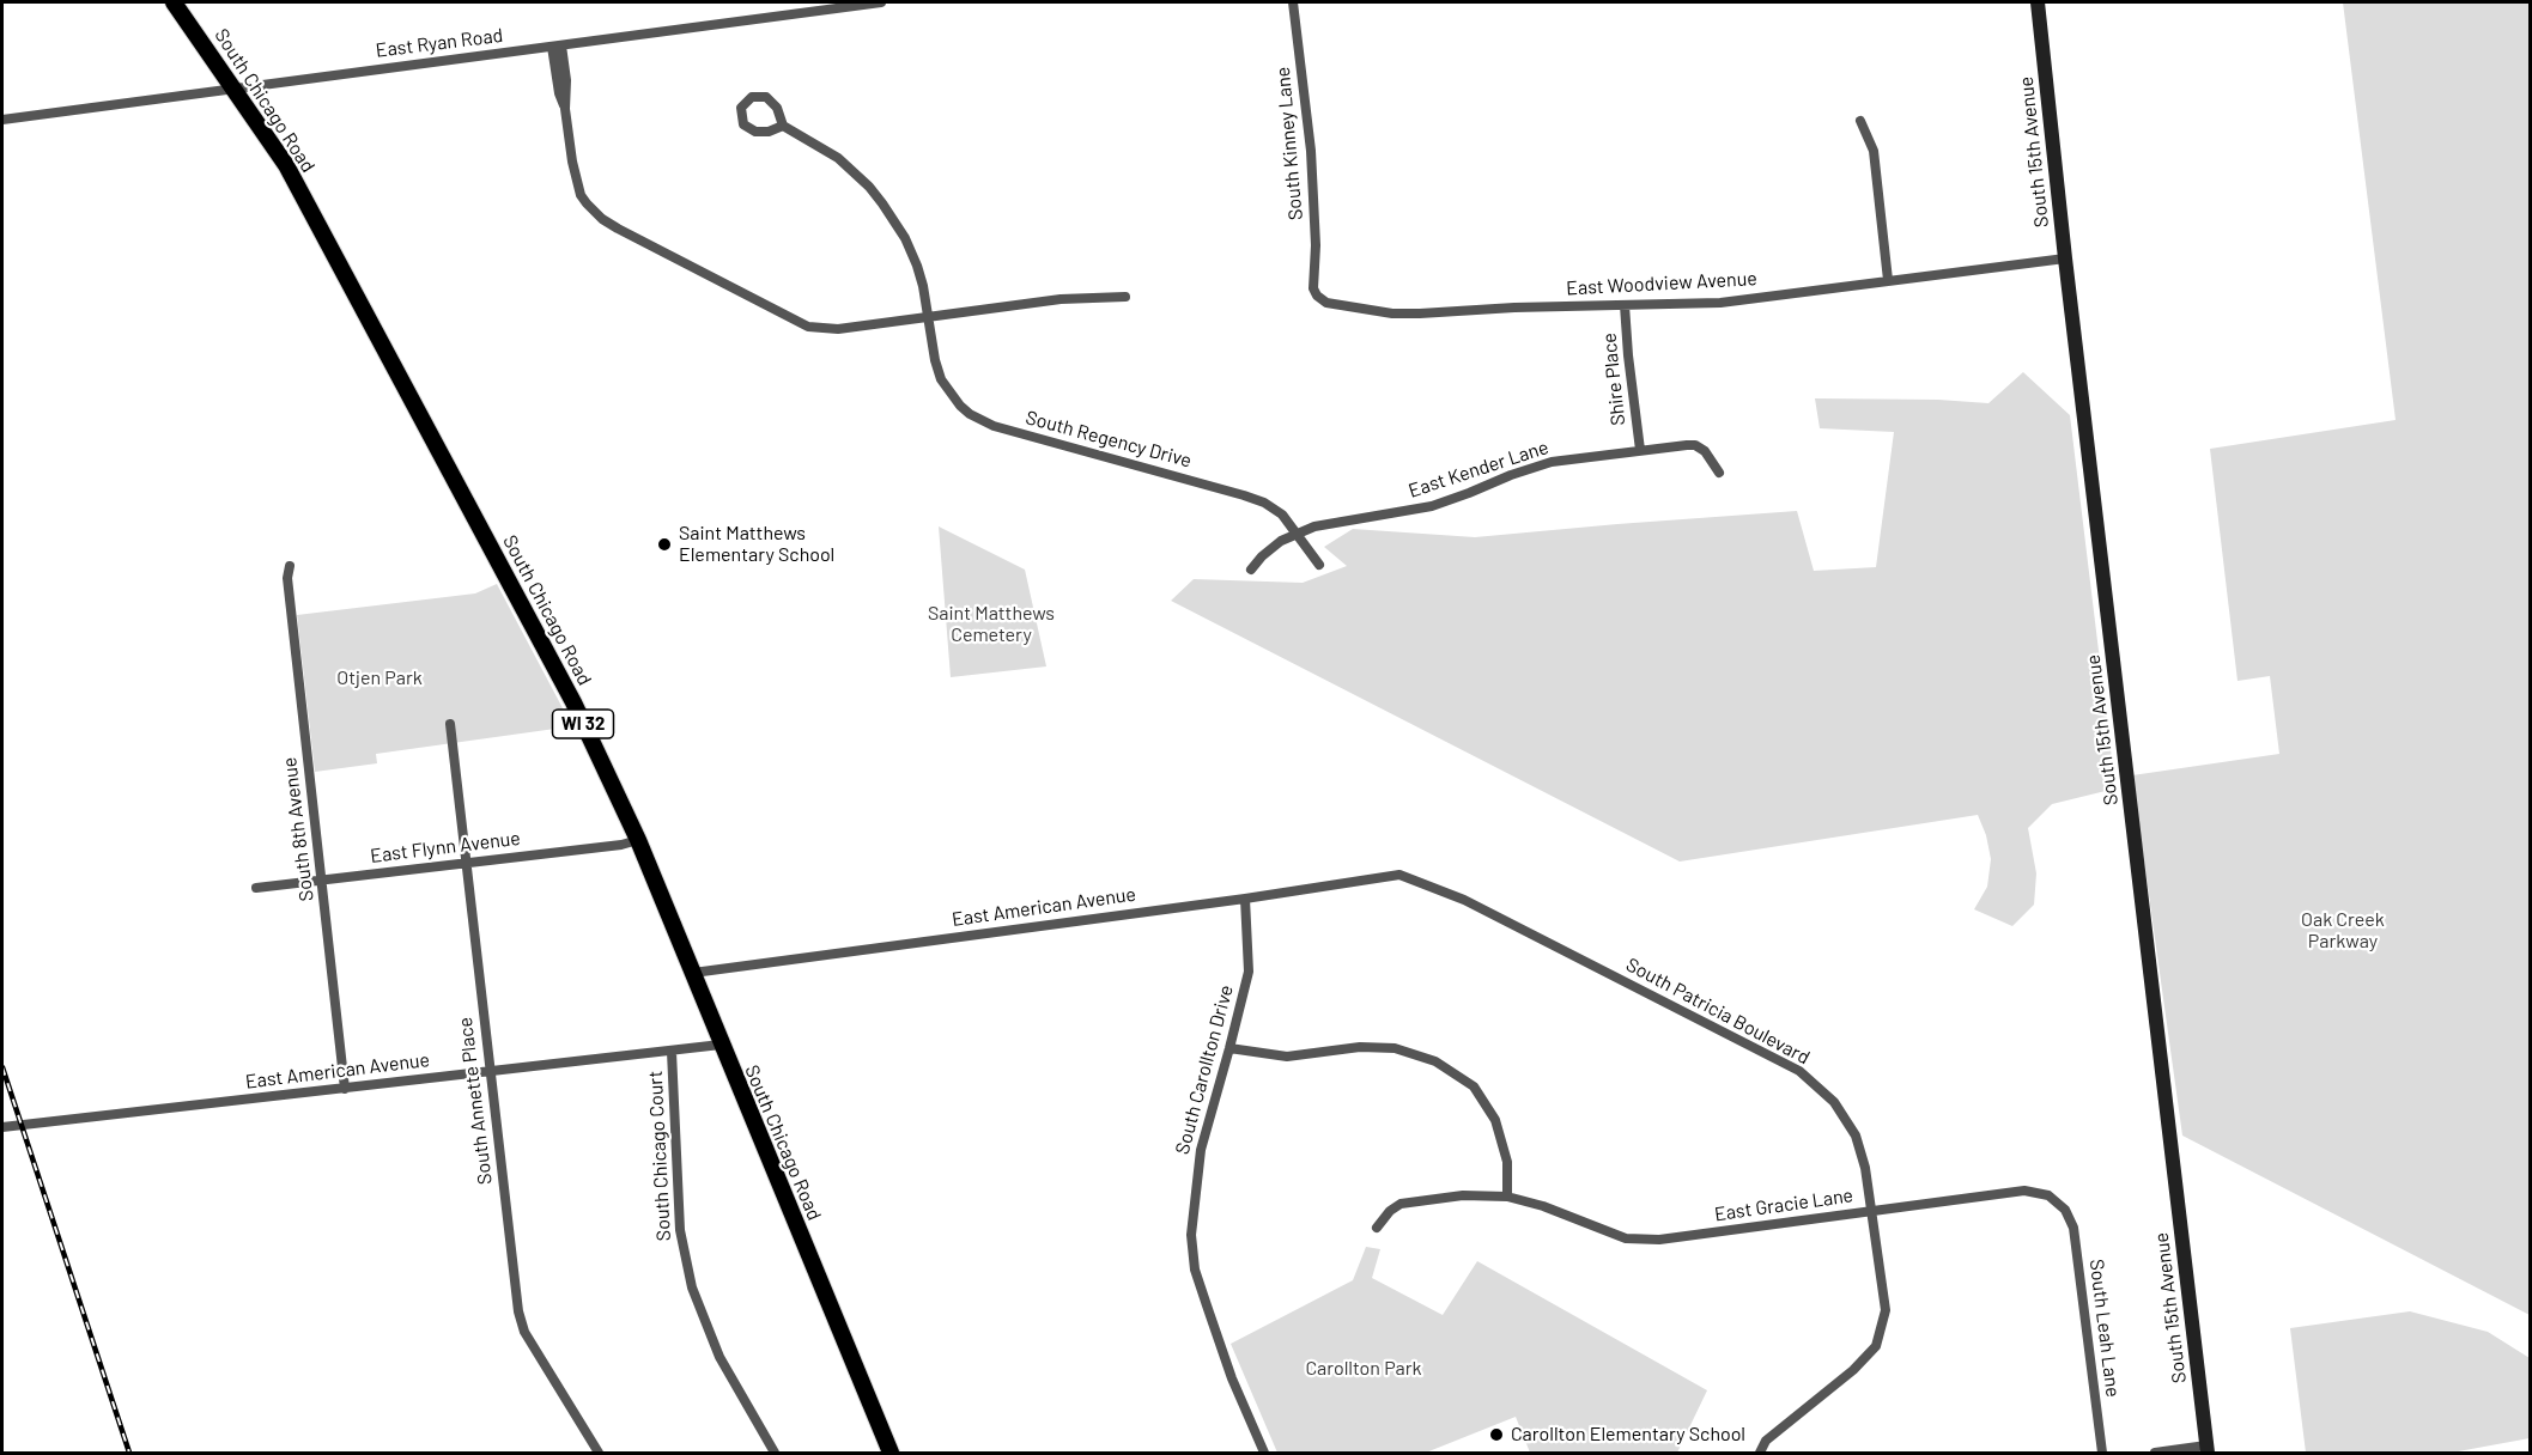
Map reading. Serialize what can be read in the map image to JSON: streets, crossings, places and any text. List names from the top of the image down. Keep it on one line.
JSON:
{"streets":{"main road":["South Chicago Road","WI 32"],"street":["East Ryan Road","South Kinney Lane","South 15th Avenue","East Woodview Avenue","Shire Place","South Regency Drive","East Kender Lane","South 8th Avenue","East Flynn Avenue","East American Avenue","South Patricia Boulevard","South Carollton Drive","South Annette Place","South Chicago Court","East Gracie Lane","South Leah Lane"]},"crossings":[["East Ryan Road","South Chicago Road"],["South Chicago Road","East Flynn Avenue"],["South Chicago Road","East American Avenue"],["South Kinney Lane","East Woodview Avenue"],["South 15th Avenue","East Woodview Avenue"],["East Woodview Avenue","Shire Place"],["Shire Place","East Kender Lane"],["South Regency Drive","East Kender Lane"],["South 8th Avenue","East Flynn Avenue"],["South 8th Avenue","East American Avenue"],["East Flynn Avenue","South Annette Place"],["East American Avenue","South Patricia Boulevard"],["East American Avenue","South Carollton Drive"],["East American Avenue","South Annette Place"],["East American Avenue","South Chicago Court"],["South Patricia Boulevard","East Gracie Lane"],["East Gracie Lane","South Leah Lane"]],"parks":["Saint Matthews Cemetery","Otjen Park","Oak Creek Parkway","Carollton Park"],"places":["Saint Matthews Elementary School","Carollton Elementary School"]}
